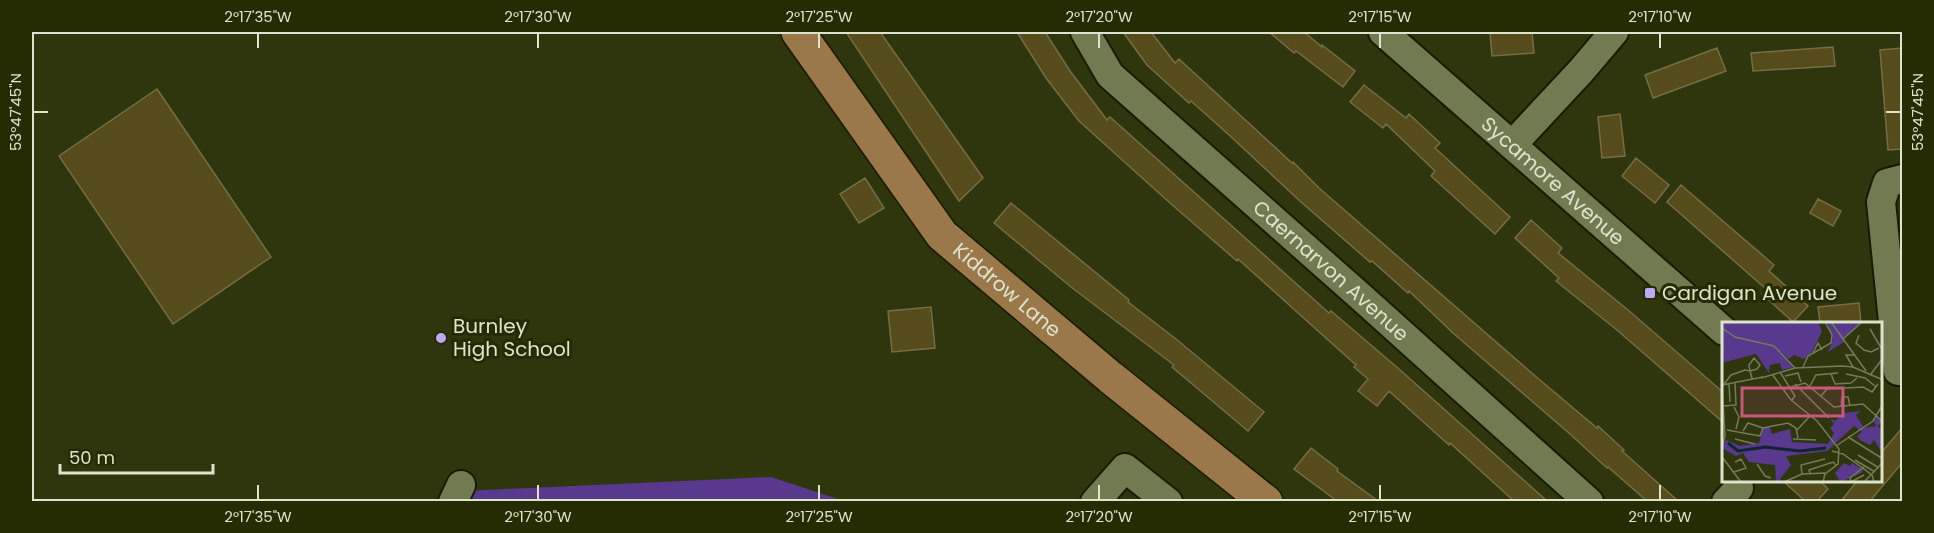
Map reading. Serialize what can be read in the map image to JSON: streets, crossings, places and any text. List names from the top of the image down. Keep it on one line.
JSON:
{"streets":{"main road":["Kiddrow Lane"],"street":["Sycamore Avenue","Caernarvon Avenue"]},"places":{"transit":["Cardigan Avenue"],"other":["Burnley High School"]},"scale_bar":"50 m","coordinates":["2°17'35\"W","2°17'30\"W","2°17'25\"W","2°17'20\"W","2°17'15\"W","2°17'10\"W","53°47'45\"N"]}
